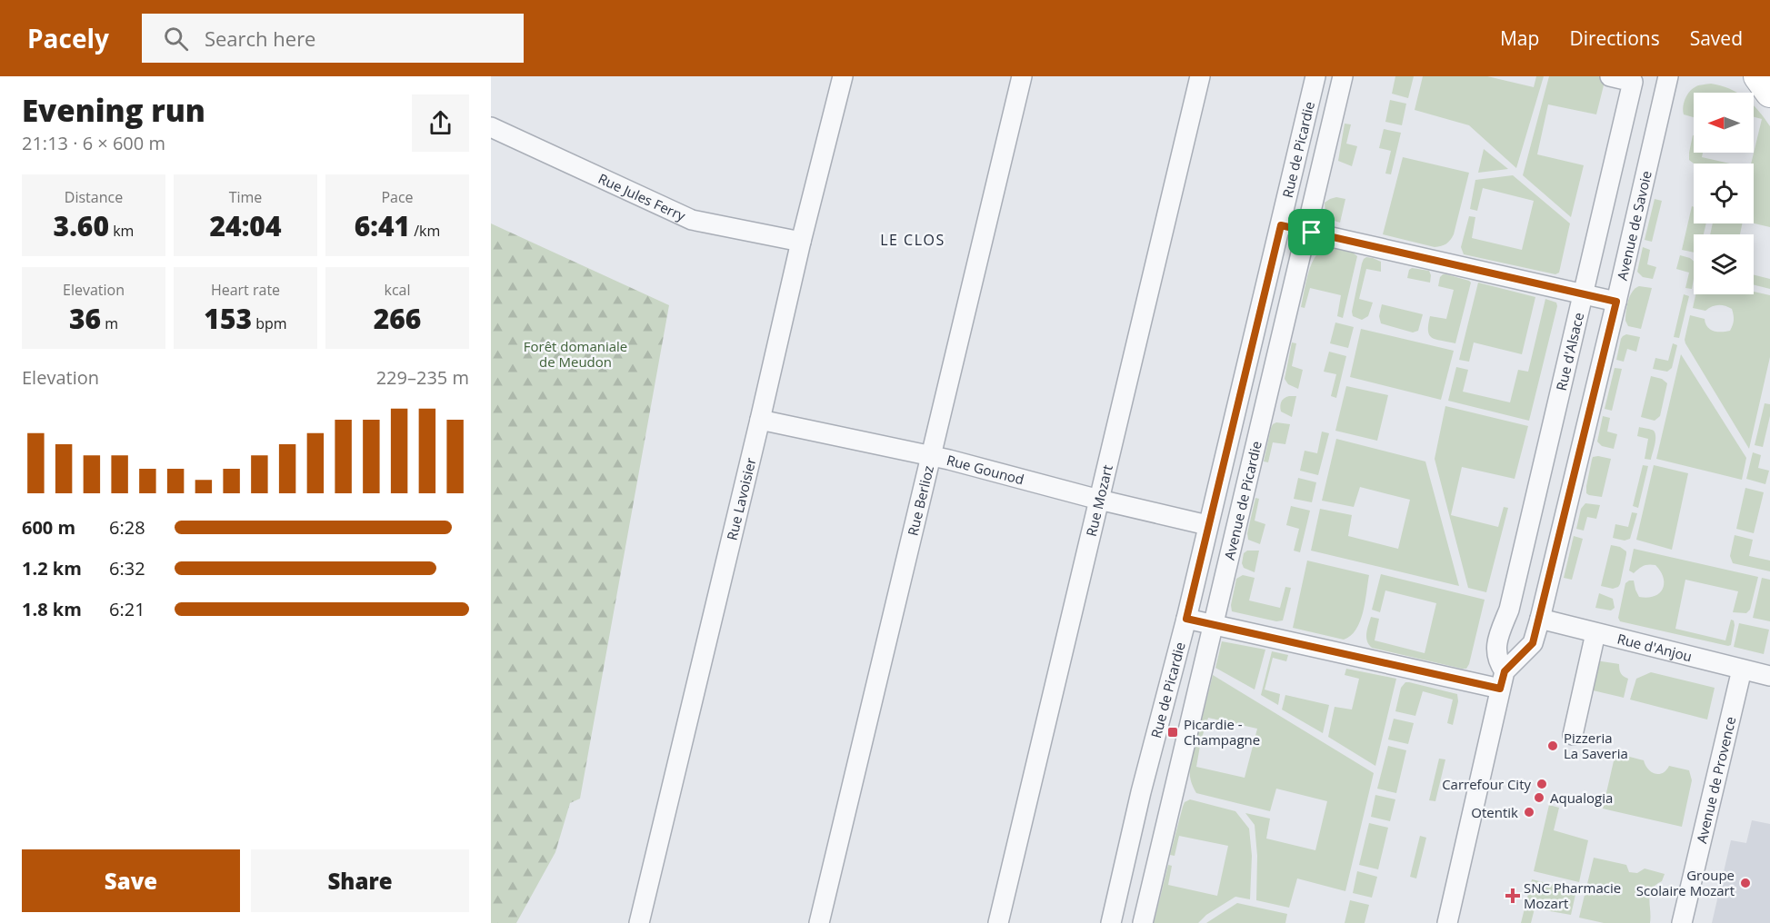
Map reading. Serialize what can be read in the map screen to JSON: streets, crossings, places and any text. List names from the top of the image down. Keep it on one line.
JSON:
{"streets":{"street":["Rue de Picardie","Rue Jules Ferry","Avenue de Savoie","Rue d'Alsace","Rue Gounod","Rue Lavoisier","Rue Berlioz","Rue Mozart","Avenue de Picardie","Rue d'Anjou","Avenue de Provence"]},"crossings":[["Rue de Picardie","Rue Gounod"],["Rue Jules Ferry","Rue Lavoisier"],["Avenue de Savoie","Rue d'Alsace"],["Avenue de Savoie","Rue d'Anjou"],["Rue Gounod","Rue Lavoisier"],["Rue Gounod","Rue Berlioz"],["Rue Gounod","Rue Mozart"],["Rue d'Anjou","Avenue de Provence"]],"districts":["LE CLOS"],"parks":["Forêt domaniale de Meudon"],"places":{"transit":["Picardie - Champagne"],"other":["Pizzeria La Saveria","Carrefour City","Aqualogia","Otentik","Groupe Scolaire Mozart"],"health":["SNC Pharmacie Mozart"]},"north":"left","page":{"header":"Pacely","search":"Search here","nav":["Map","Directions","Saved"],"heading":["Evening run","21:13 · 6 × 600 m"],"stats":[["Distance","3.60 km"],["Time","24:04"],["Pace","6:41 /km"],["Elevation","36 m"],["Heart rate","153 bpm"],["kcal","266"]],"chart":["Elevation","229–235 m"],"list":[{"name":"600 m","note":"6:28"},{"name":"1.2 km","note":"6:32"},{"name":"1.8 km","note":"6:21"}],"buttons":["Save","Share"]}}
